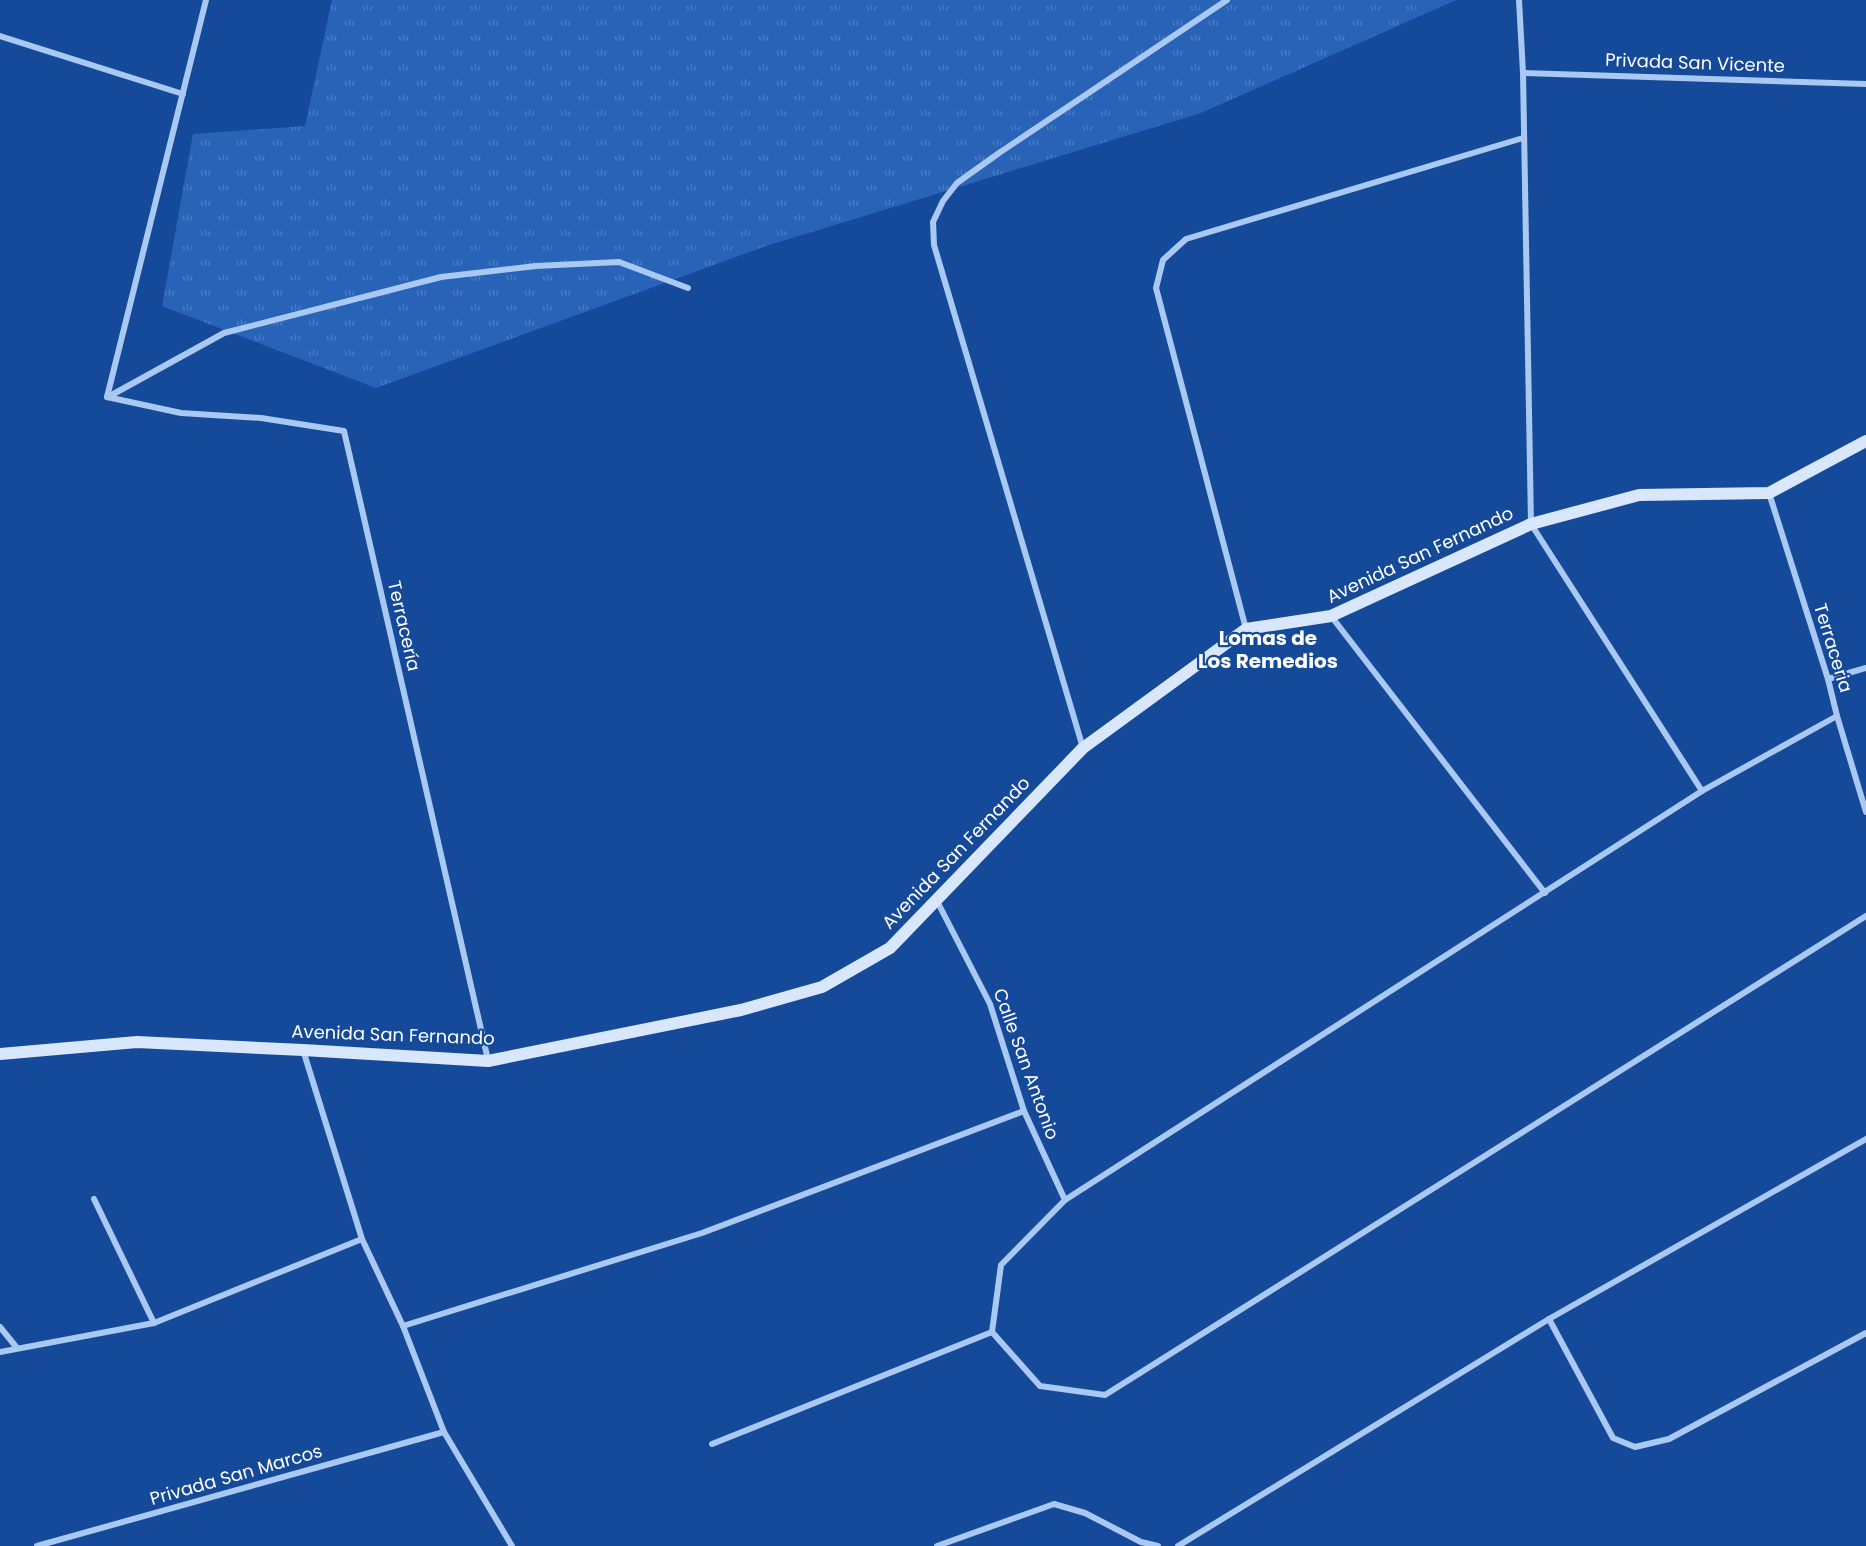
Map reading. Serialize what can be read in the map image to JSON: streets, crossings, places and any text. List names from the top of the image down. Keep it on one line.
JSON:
{"streets":{"street":["Privada San Vicente","Avenida San Fernando","Terracería","Terraceria","Calle San Antonio","Privada San Marcos"]},"crossings":[["Avenida San Fernando","Terracería"],["Avenida San Fernando","Terraceria"],["Avenida San Fernando","Calle San Antonio"]],"districts":["Lomas de Los Remedios"]}
